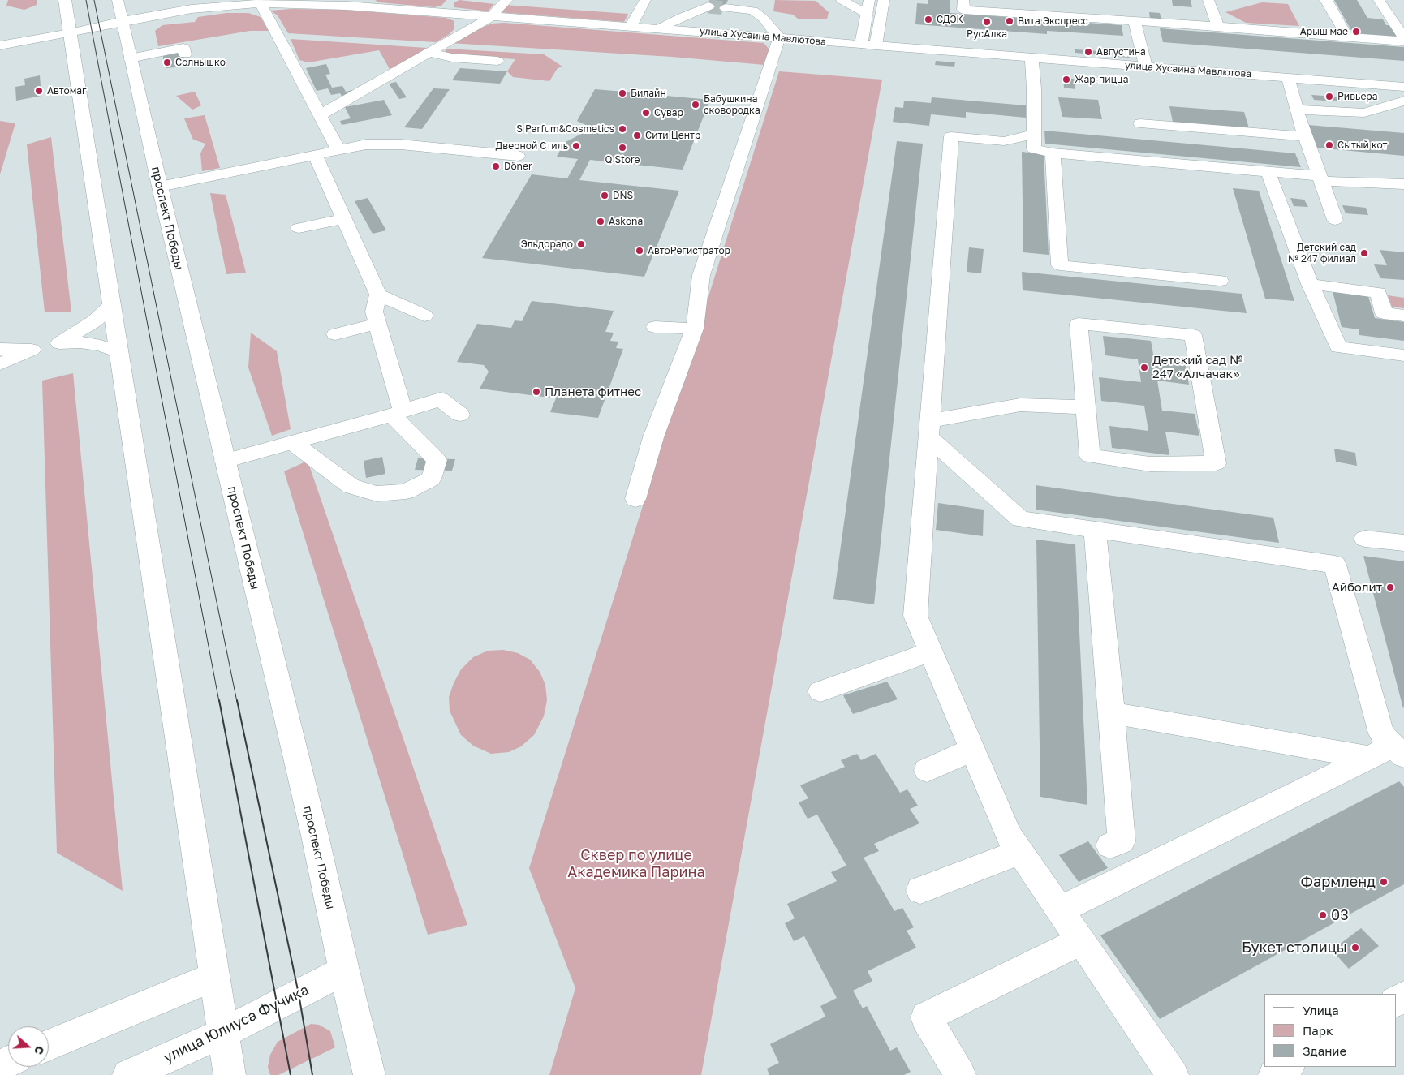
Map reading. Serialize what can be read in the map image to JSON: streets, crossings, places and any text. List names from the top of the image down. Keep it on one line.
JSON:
{"streets":{"main road":["улица Хусаина Мавлютова","проспект Победы","улица Юлиуса Фучика"]},"crossings":[["улица Хусаина Мавлютова","проспект Победы"],["проспект Победы","улица Юлиуса Фучика"]],"parks":["Сквер по улице Академика Парина"],"places":["СДЭК","Вита Экспресс","РусАлка","Арыш мае","Августина","Солнышко","Жар-пицца","Автомаг","Билайн","Ривьера","Бабушкина сковородка","Сувар","S Parfum&Cosmetics","Сити Центр","Сытый кот","Дверной Стиль","Q Store","Döner","DNS","Askona","Эльдорадо","АвтоРегистратор","Детский сад № 247 филиал","Детский сад № 247 «Алчачак»","Планета фитнес","Айболит","Фармленд","03","Букет столицы"],"legend":["Улица","Парк","Здание"],"north":"right"}
